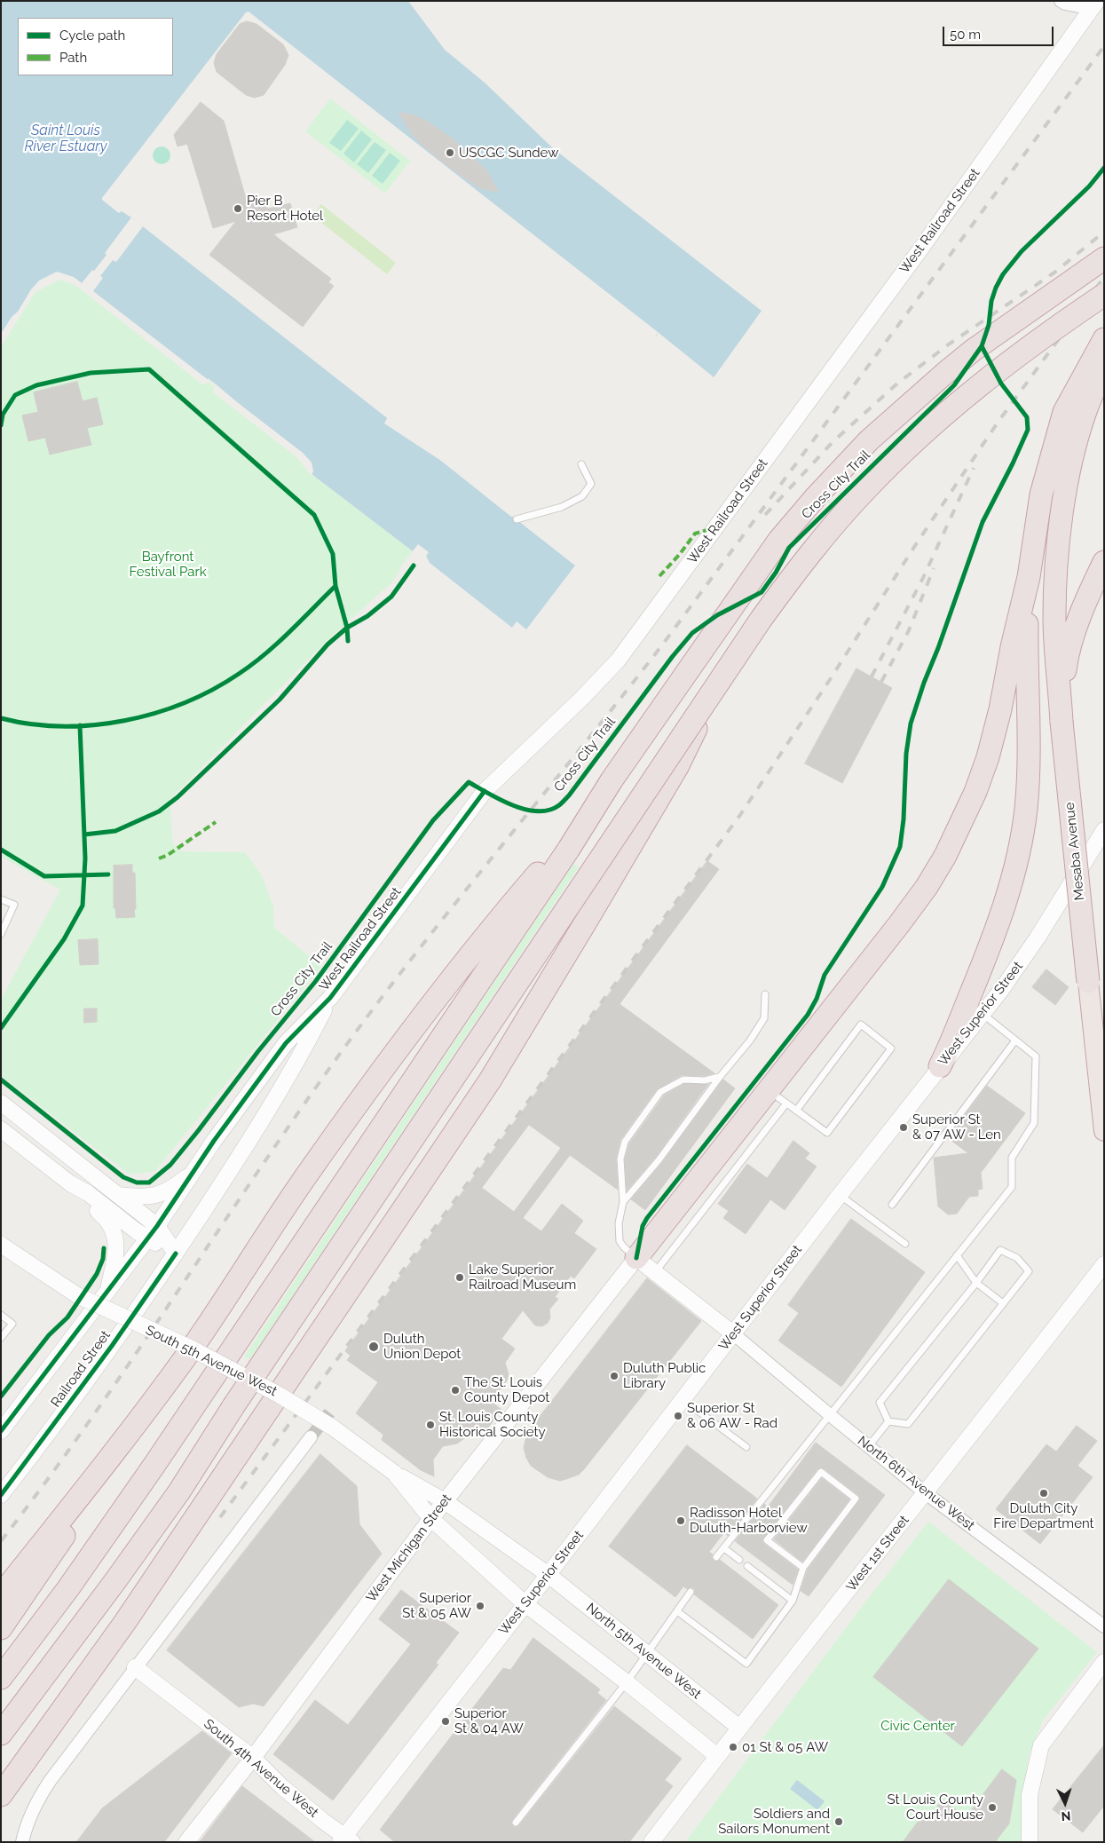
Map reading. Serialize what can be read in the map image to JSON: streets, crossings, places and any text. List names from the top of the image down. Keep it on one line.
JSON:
{"streets":{"highway":["Mesaba Avenue"],"street":["West Railroad Street","West Superior Street","South 5th Avenue West","Railroad Street","North 6th Avenue West","West Michigan Street","West 1st Street","North 5th Avenue West","South 4th Avenue West"],"cycle path":["Cross City Trail"]},"crossings":[["West Railroad Street","Railroad Street"],["West Superior Street","South 5th Avenue West"],["West Superior Street","North 6th Avenue West"],["West Superior Street","North 5th Avenue West"],["West Superior Street","South 4th Avenue West"],["South 5th Avenue West","West Michigan Street"],["South 5th Avenue West","North 5th Avenue West"],["North 6th Avenue West","West 1st Street"],["West Michigan Street","South 4th Avenue West"],["West 1st Street","North 5th Avenue West"]],"water":["Saint Louis River Estuary"],"parks":["Bayfront Festival Park","Civic Center"],"places":["USCGC Sundew","Pier B Resort Hotel","Superior St & 07 AW - Len","Lake Superior Railroad Museum","Duluth Union Depot","Duluth Public Library","The St. Louis County Depot","Superior St & 06 AW - Rad","St. Louis County Historical Society","Duluth City Fire Department","Radisson Hotel Duluth-Harborview","Superior St & 05 AW","Superior St & 04 AW","01 St & 05 AW","St Louis County Court House","Soldiers and Sailors Monument"],"legend":["Cycle path","Path"],"scale_bar":"50 m","north":"bottom"}
